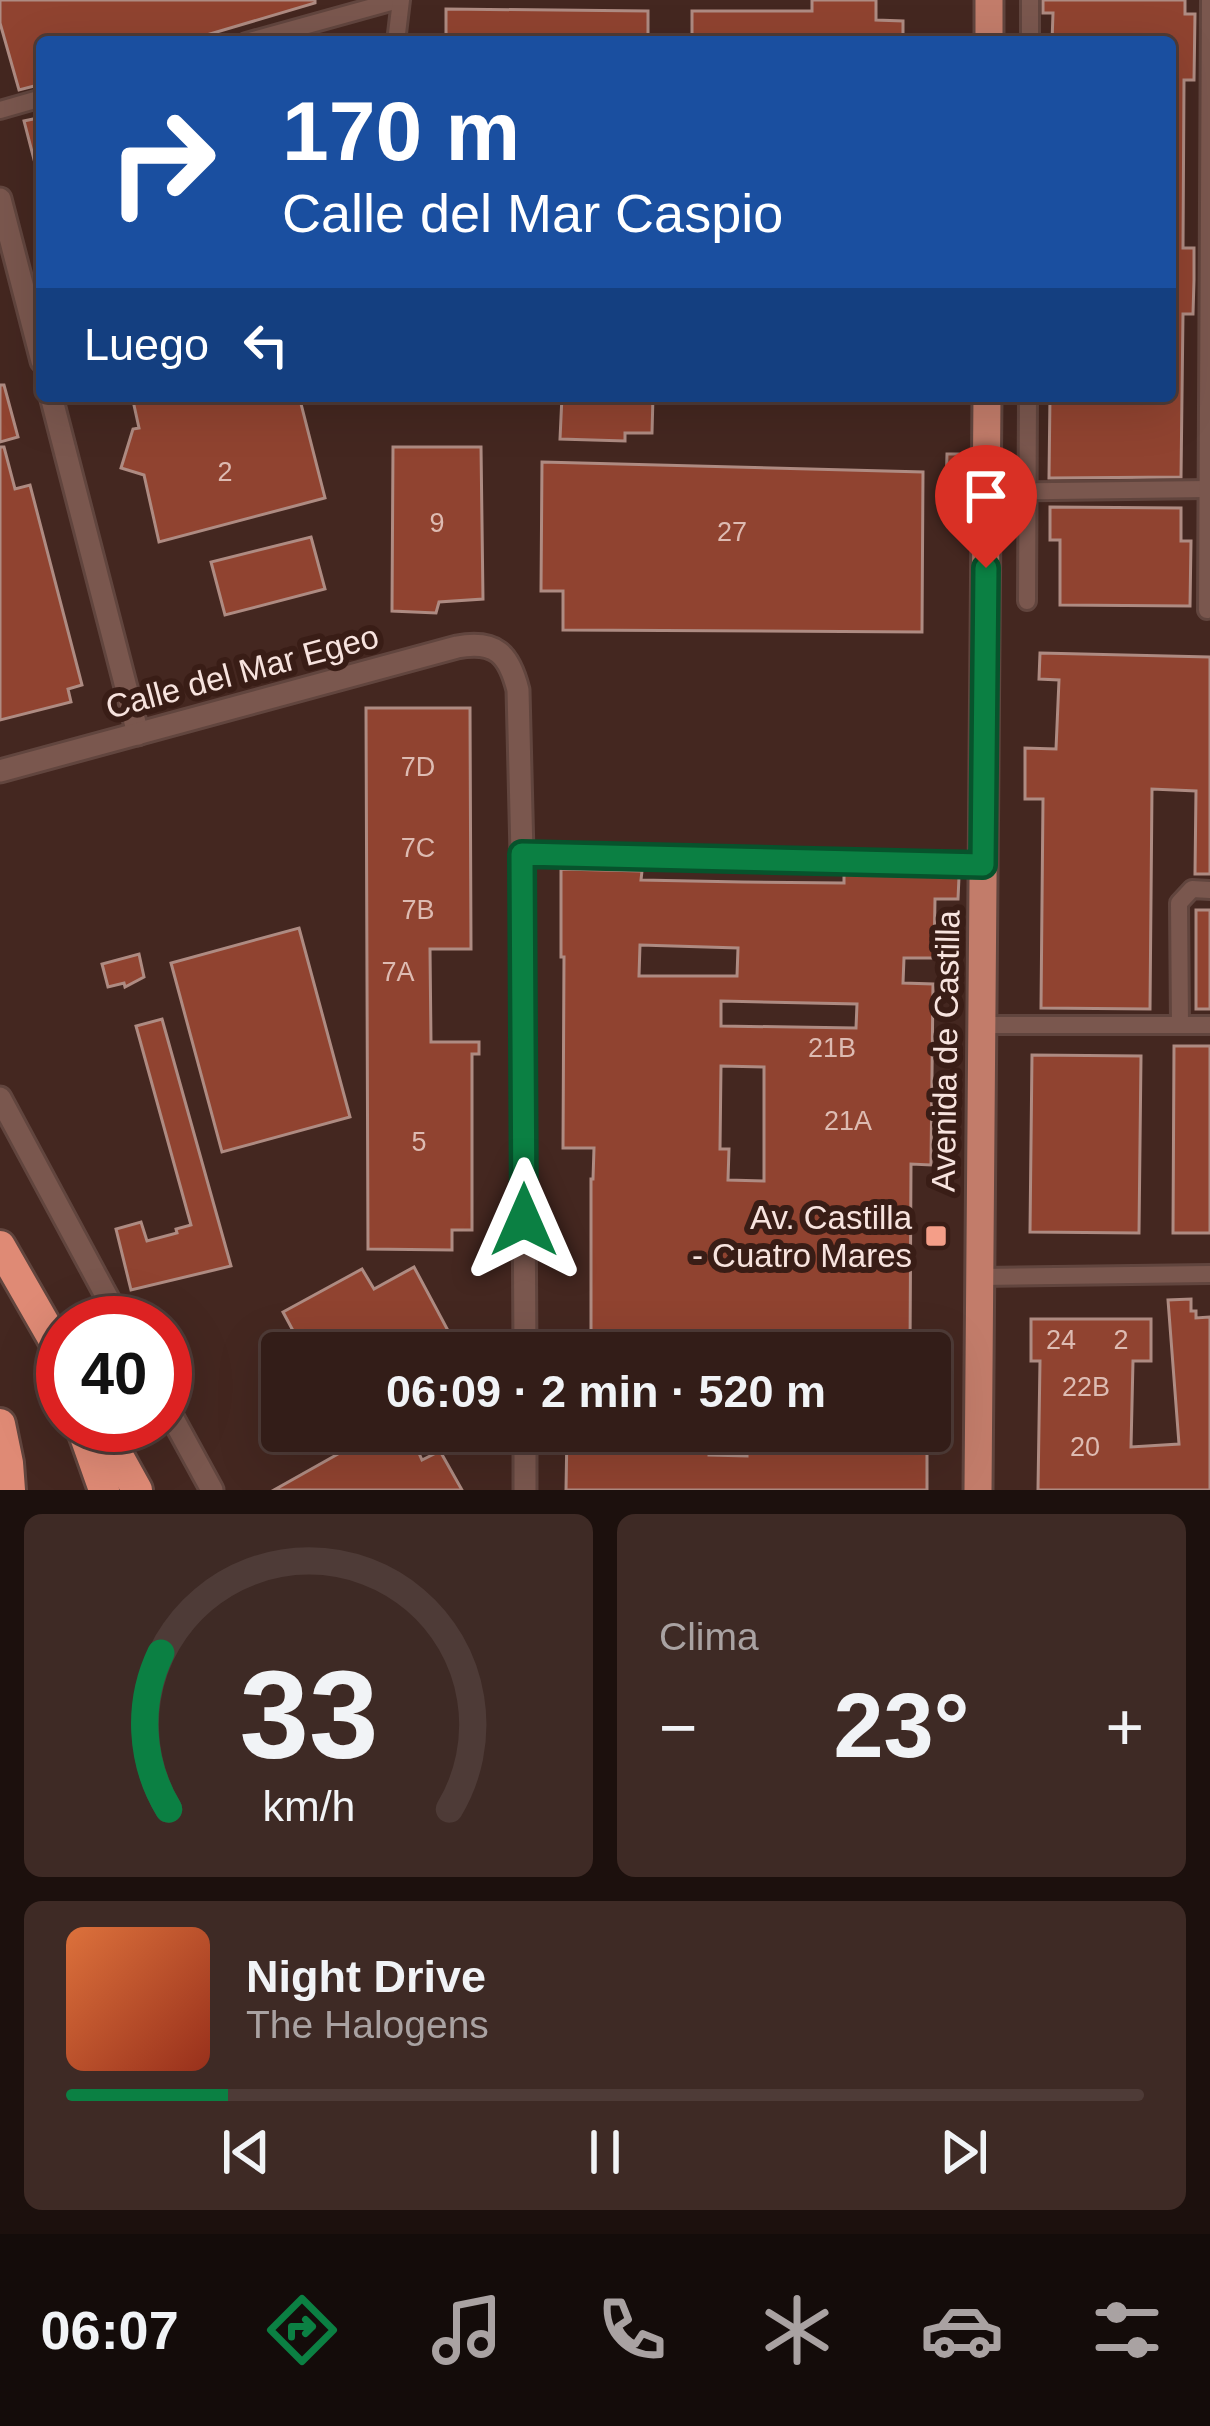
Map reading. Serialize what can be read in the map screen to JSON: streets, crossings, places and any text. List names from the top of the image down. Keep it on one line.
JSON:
{"streets":{"main road":["Avenida de Castilla"],"street":["Calle del Mar Egeo"]},"places":{"transit":["Av. Castilla - Cuatro Mares"]},"house_numbers":["2","9","27","7D","7C","7B","7A","21B","21A","5","24","2","22B","20"],"page":{"turn":["170 m","Calle del Mar Caspio"],"then":"Luego","limit":"40","trip":"06:09 · 2 min · 520 m","tile":"Clima","heat":["−","23°","+"],"song":["Night Drive","The Halogens"],"tabs":"06:07","gauge":["33","km/h"]}}
